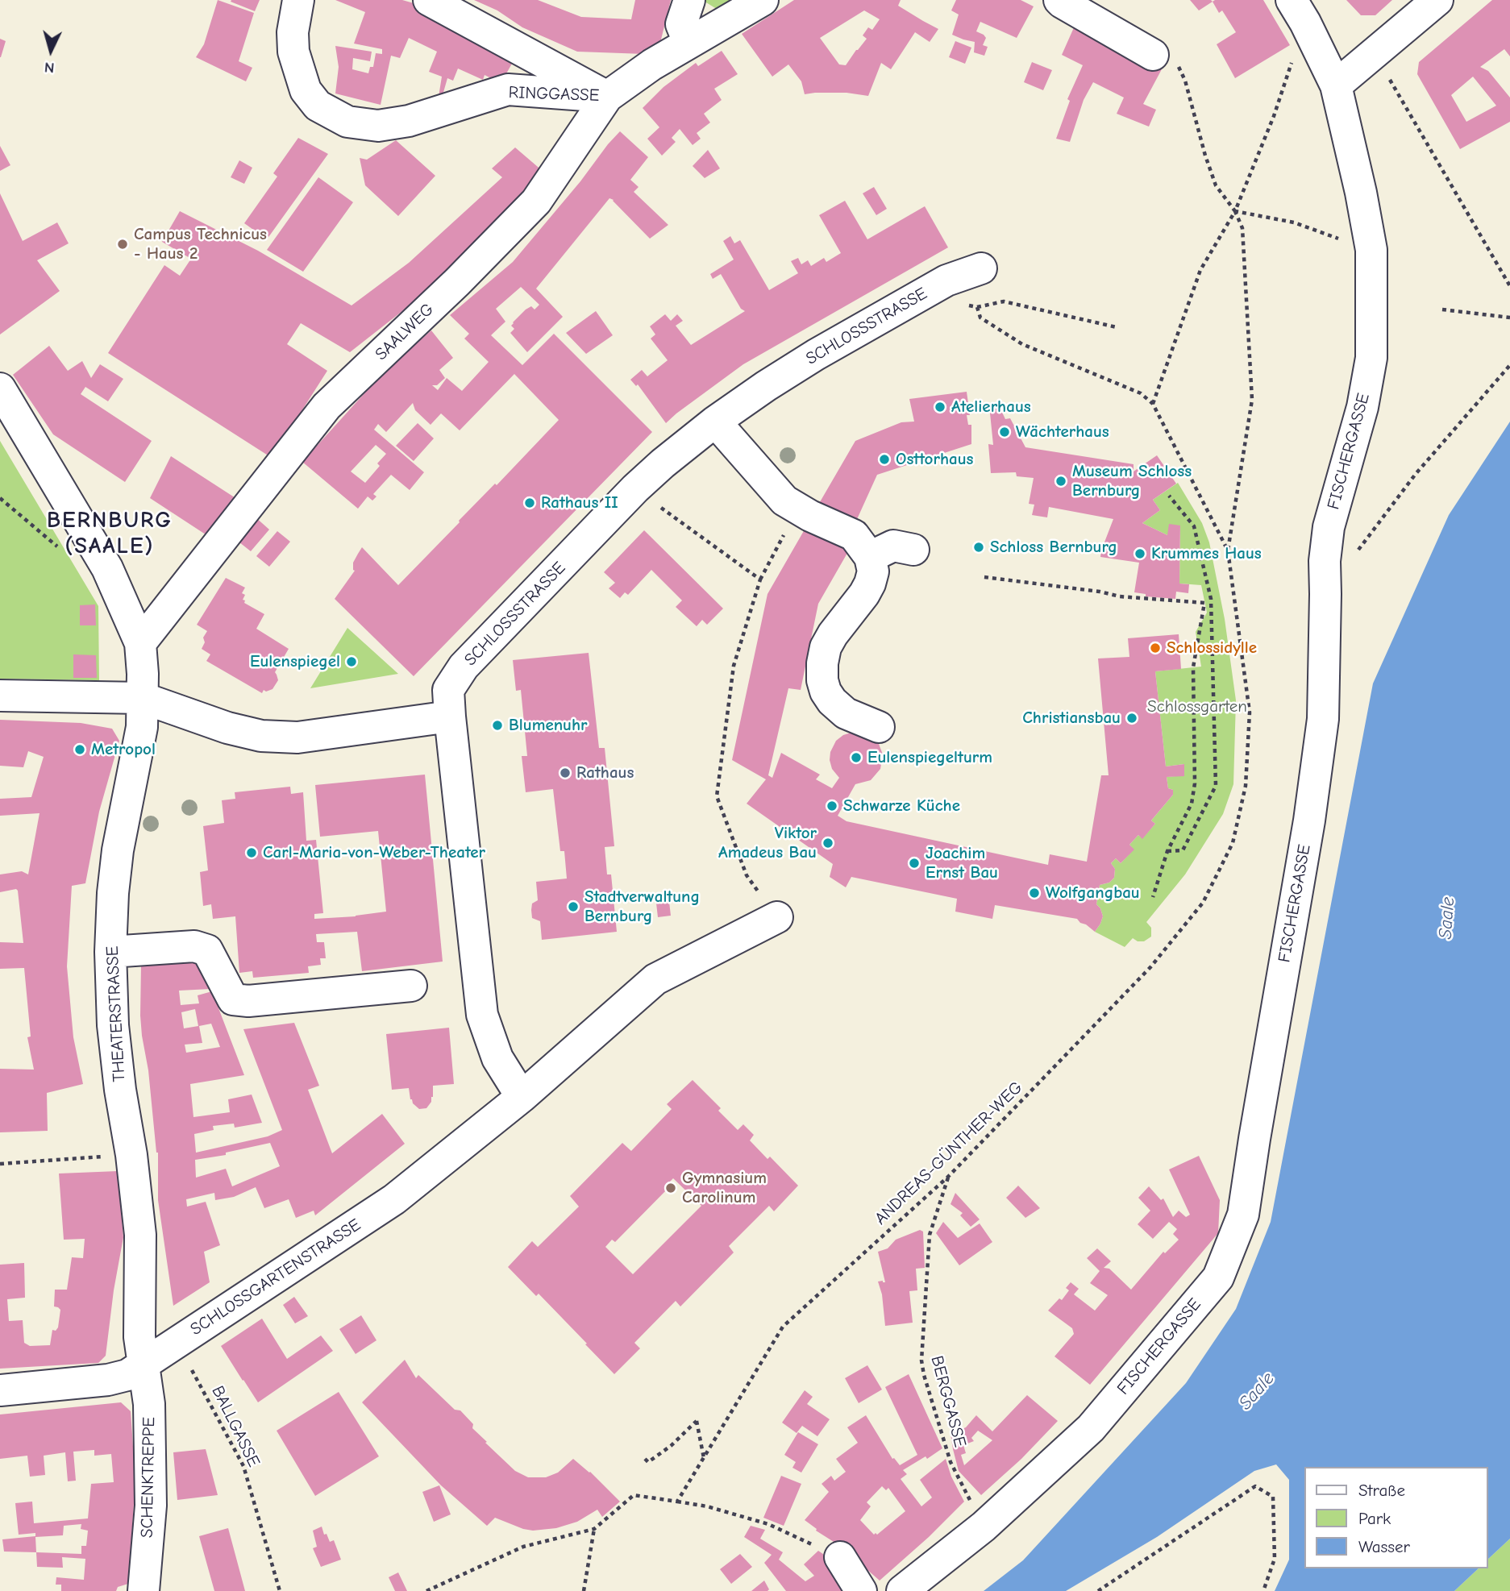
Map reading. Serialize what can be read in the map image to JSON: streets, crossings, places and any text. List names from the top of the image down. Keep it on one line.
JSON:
{"streets":{"street":["RINGGASSE","SCHLOSSSTRASSE","SAALWEG","FISCHERGASSE","THEATERSTRASSE","SCHLOSSGARTENSTRASSE","SCHENKTREPPE"],"path":["ANDREAS-GÜNTHER-WEG","BERGGASSE","BALLGASSE"]},"crossings":[["RINGGASSE","SAALWEG"],["SAALWEG","THEATERSTRASSE"],["FISCHERGASSE","BERGGASSE"],["THEATERSTRASSE","SCHLOSSGARTENSTRASSE"],["THEATERSTRASSE","SCHENKTREPPE"],["ANDREAS-GÜNTHER-WEG","BERGGASSE"],["SCHLOSSGARTENSTRASSE","BALLGASSE"],["SCHLOSSGARTENSTRASSE","SCHENKTREPPE"]],"districts":["BERNBURG (SAALE)"],"water":["Saale"],"parks":["Schlossgarten"],"places":["Campus Technicus - Haus 2","Atelierhaus","Wächterhaus","Osttorhaus","Museum Schloss Bernburg","Rathaus II","Schloss Bernburg","Krummes Haus","Schlossidylle","Eulenspiegel","Christiansbau","Blumenuhr","Metropol","Eulenspiegelturm","Rathaus","Schwarze Küche","Viktor Amadeus Bau","Carl-Maria-von-Weber-Theater","Joachim Ernst Bau","Wolfgangbau","Stadtverwaltung Bernburg","Gymnasium Carolinum"],"legend":["Straße","Park","Wasser"],"north":"bottom"}
